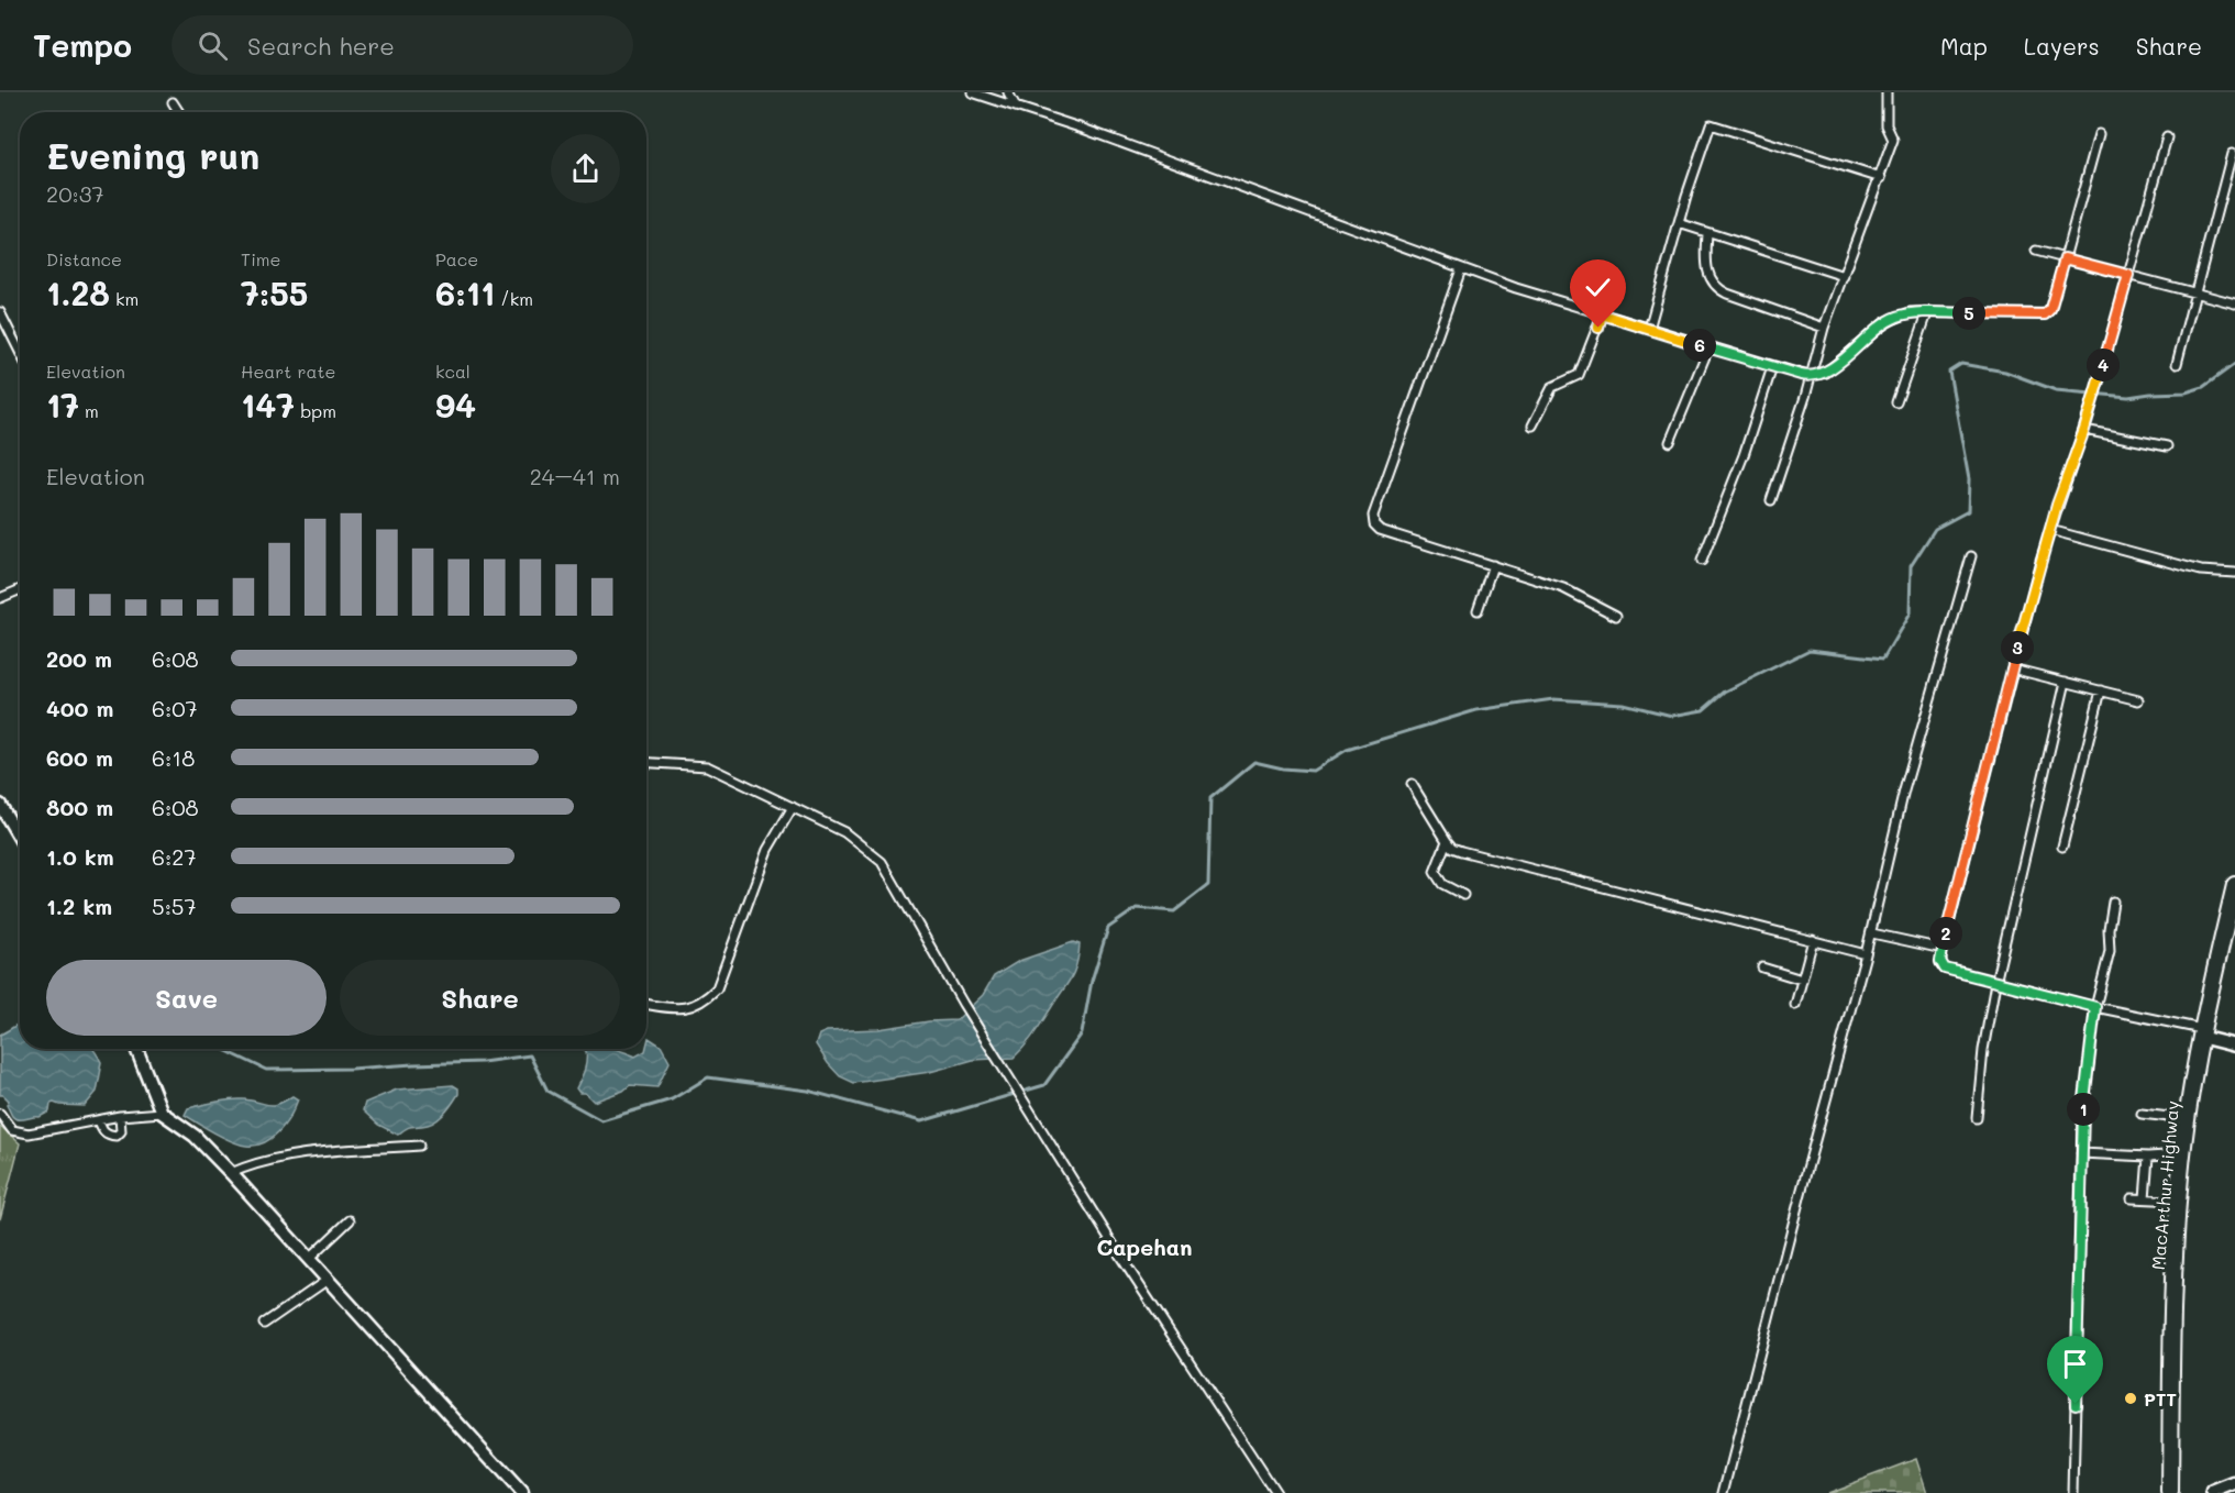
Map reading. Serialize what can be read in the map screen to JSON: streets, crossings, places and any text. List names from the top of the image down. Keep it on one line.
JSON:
{"streets":{"highway":["MacArthur Highway"]},"districts":["Capehan"],"places":["PTT"],"page":{"header":"Tempo","search":"Search here","nav":["Map","Layers","Share"],"heading":["Evening run","20:37"],"stats":[["Distance","1.28 km"],["Time","7:55"],["Pace","6:11 /km"],["Elevation","17 m"],["Heart rate","147 bpm"],["kcal","94"]],"pins":["5","6","4","3","2","1"],"chart":["Elevation","24–41 m"],"list":[{"name":"200 m","note":"6:08"},{"name":"400 m","note":"6:07"},{"name":"600 m","note":"6:18"},{"name":"800 m","note":"6:08"},{"name":"1.0 km","note":"6:27"},{"name":"1.2 km","note":"5:57"}],"buttons":["Save","Share"]}}
